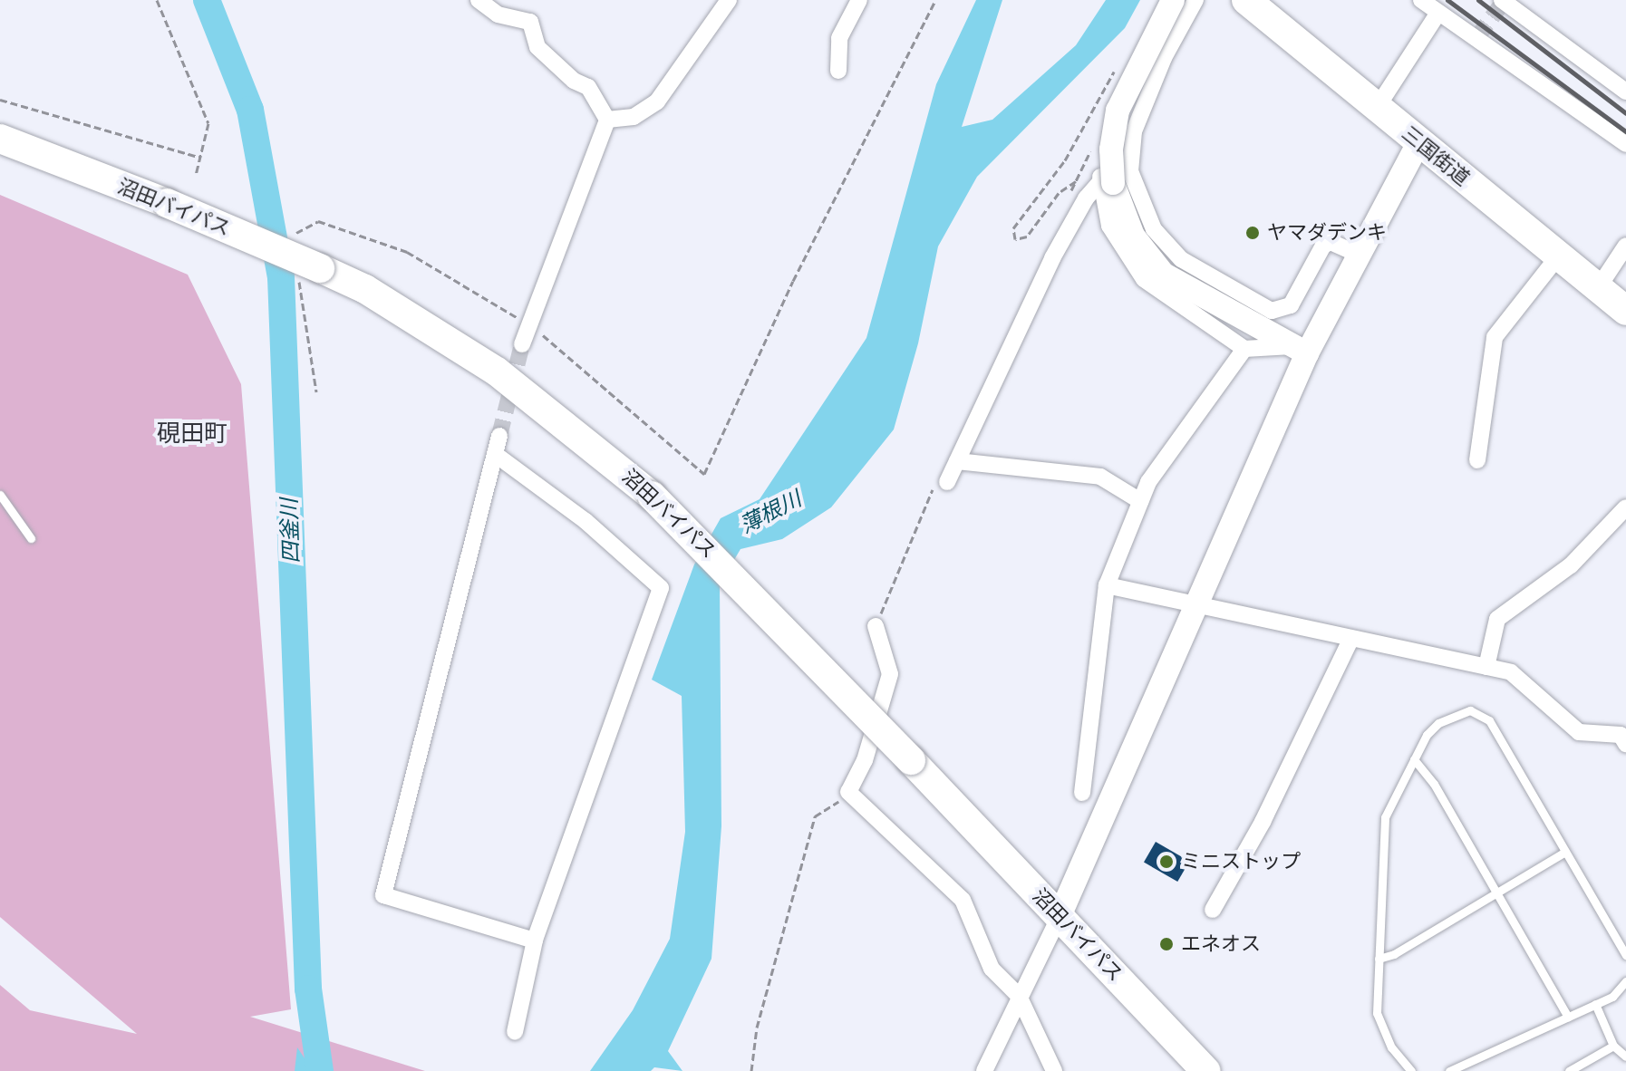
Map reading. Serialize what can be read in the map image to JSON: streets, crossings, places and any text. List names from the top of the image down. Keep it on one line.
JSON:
{"streets":{"highway":["三国街道","沼田バイパス"]},"districts":["硯田町"],"water":["薄根川","四釜川"],"places":["ヤマダデンキ","ミニストップ","エネオス"]}
